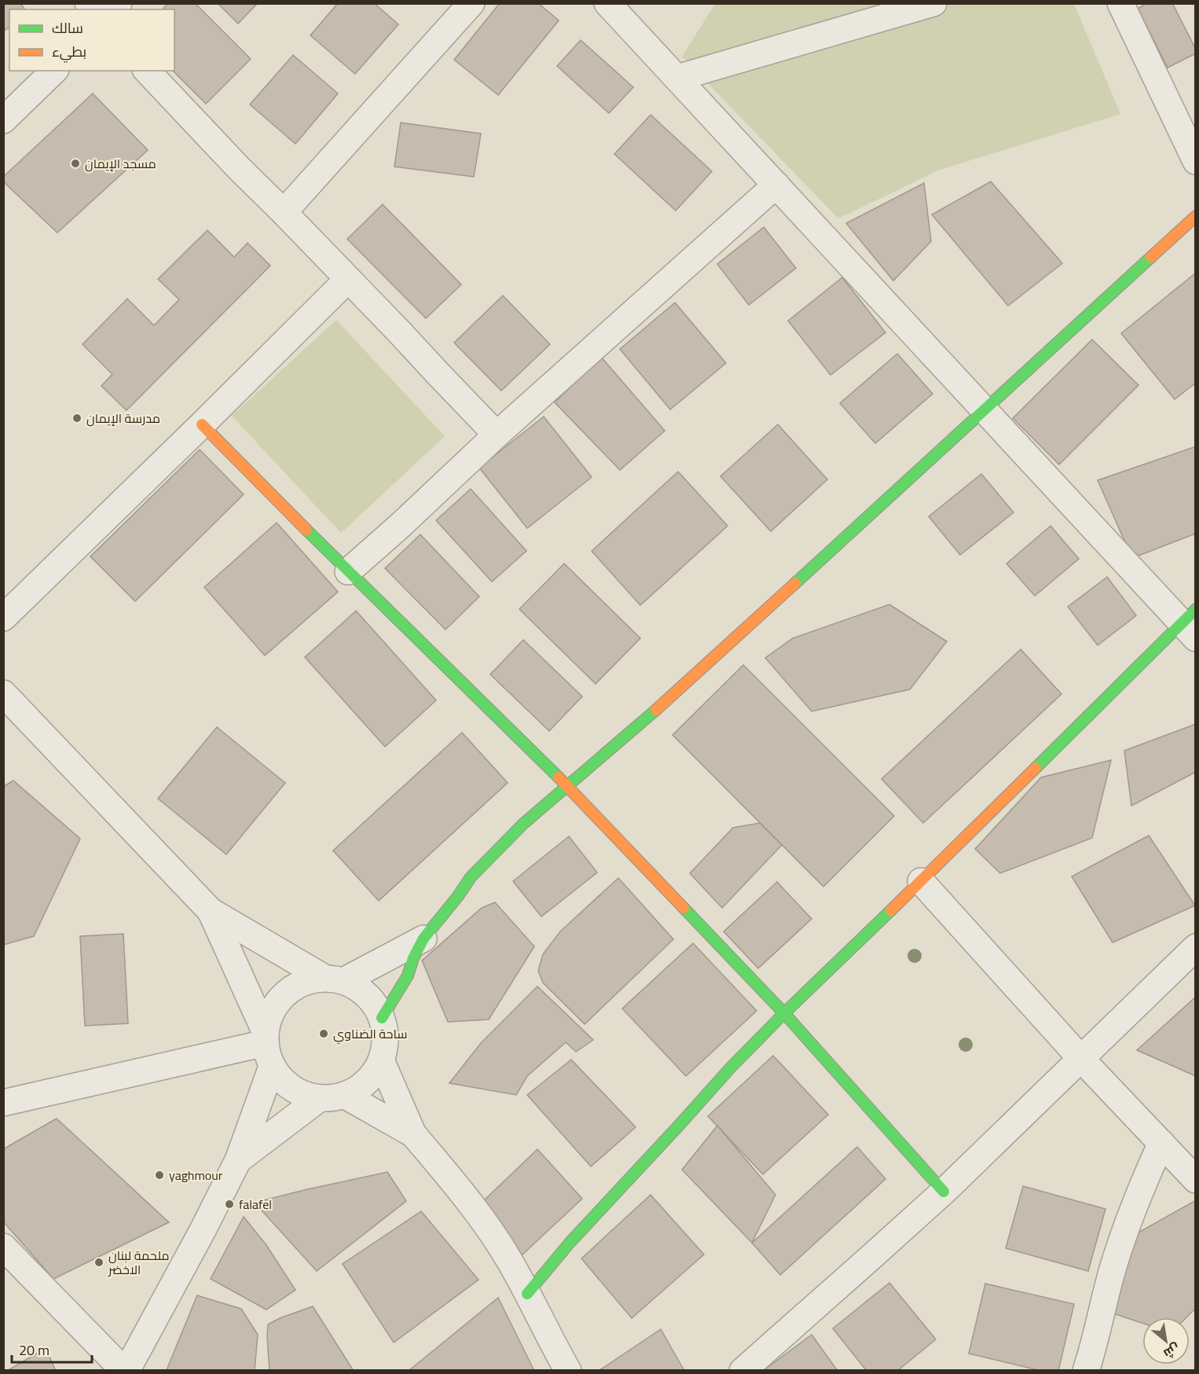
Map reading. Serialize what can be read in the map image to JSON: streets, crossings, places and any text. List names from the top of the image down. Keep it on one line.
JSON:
{"places":["مسجد الإيمان","مدرسة الإيمان","ساحة الضناوي","yaghmour","falafel","ملحمة لبنان الاخضر"],"legend":["سالك","بطيء"],"scale_bar":"20 m","north":"bottom right"}
